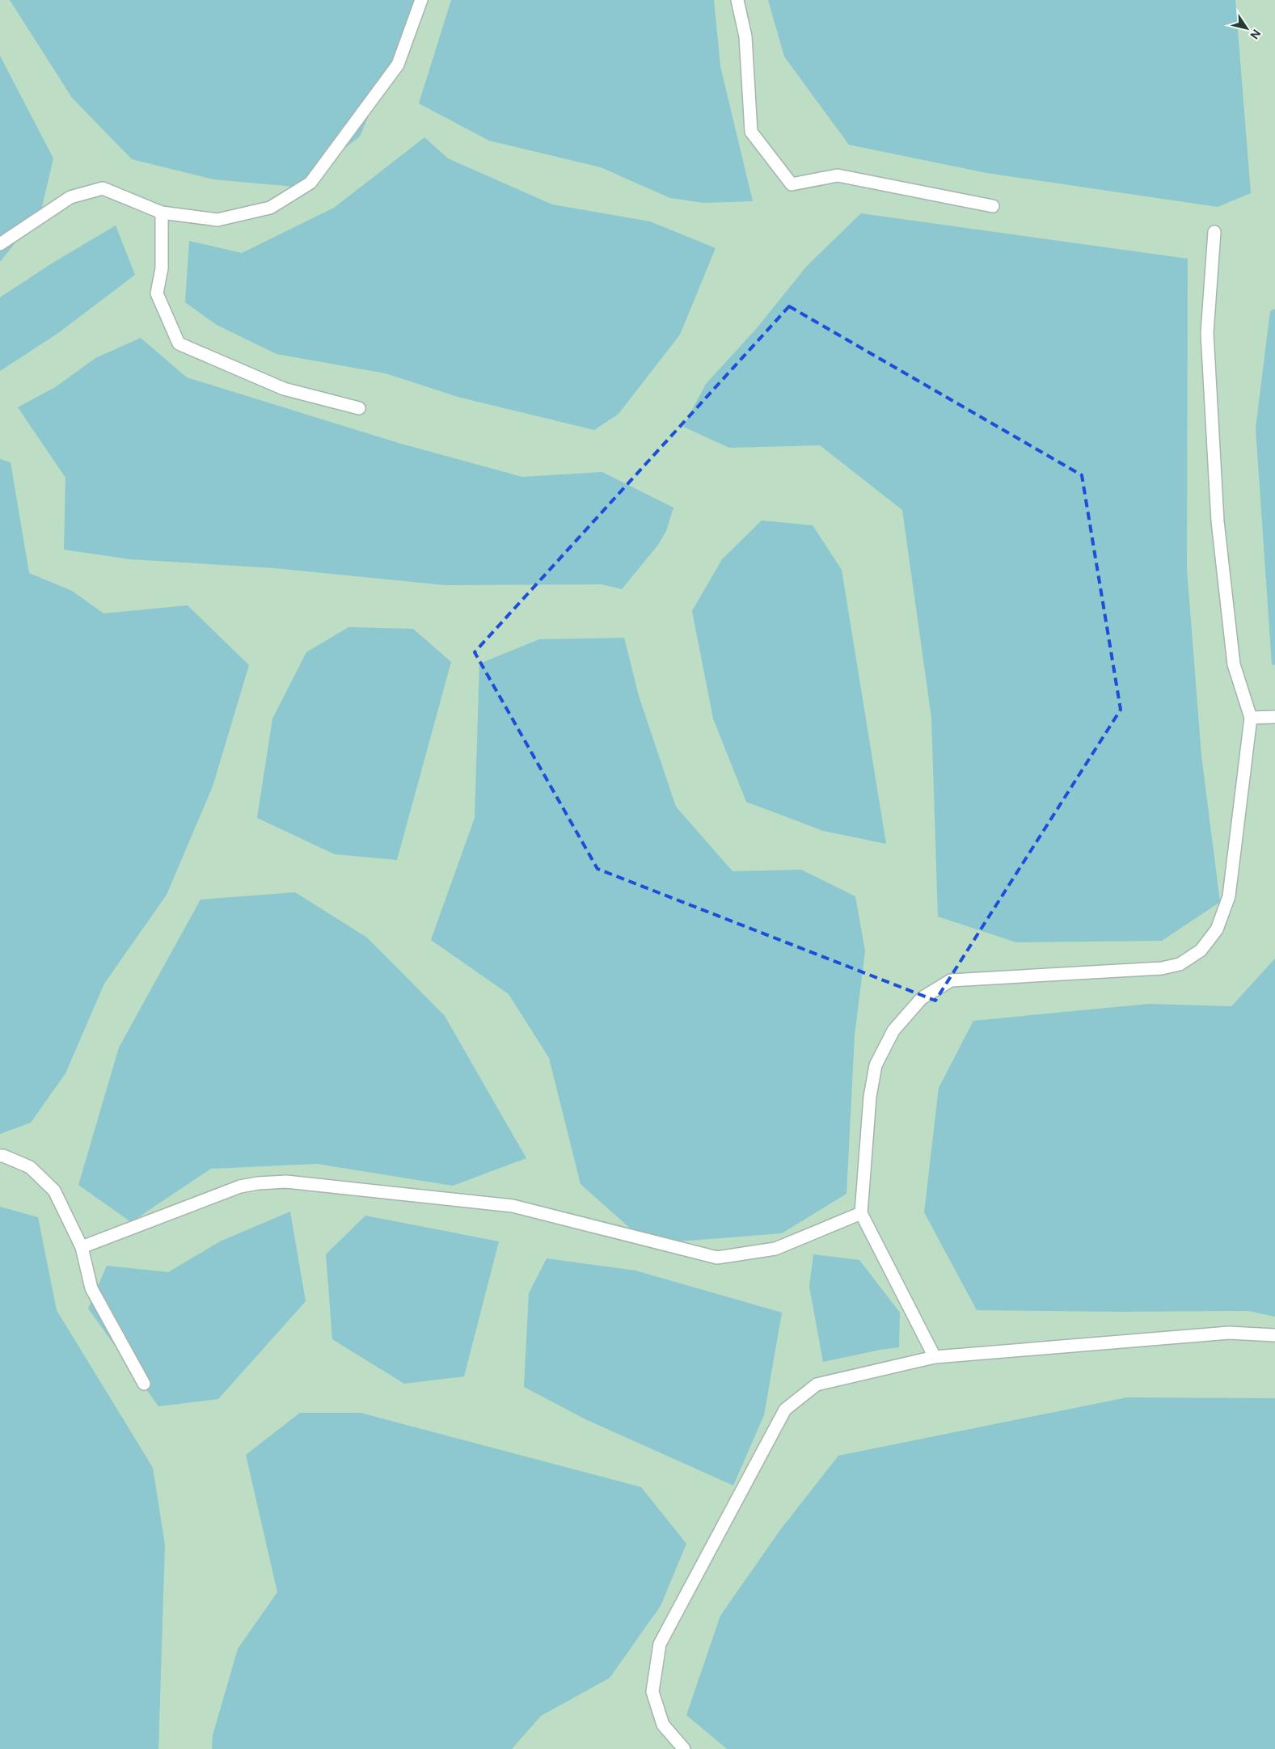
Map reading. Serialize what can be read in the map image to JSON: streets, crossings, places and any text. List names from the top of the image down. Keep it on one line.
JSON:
{"north":"bottom right"}
